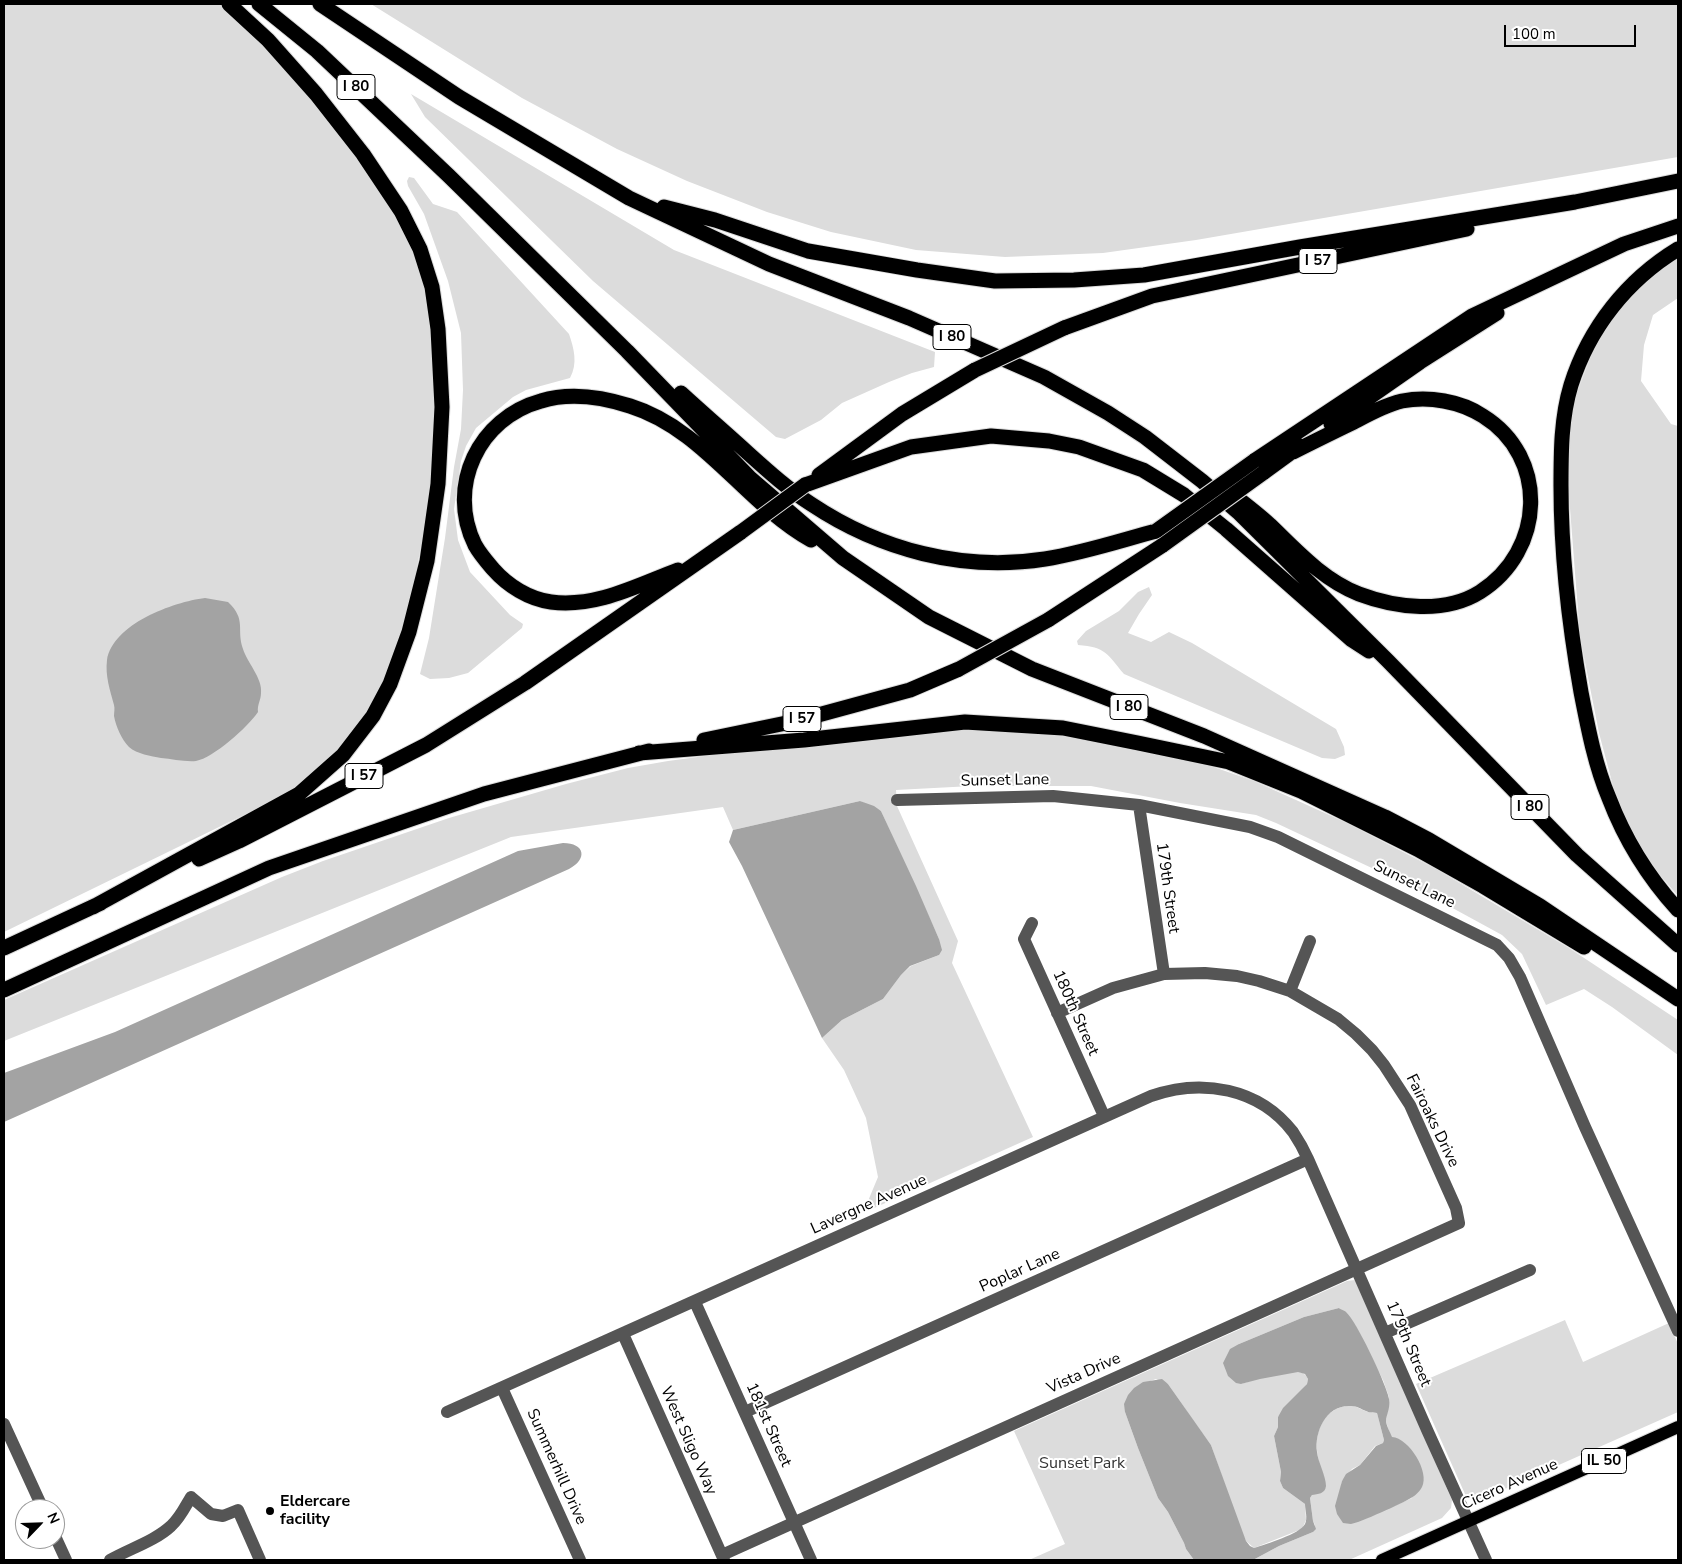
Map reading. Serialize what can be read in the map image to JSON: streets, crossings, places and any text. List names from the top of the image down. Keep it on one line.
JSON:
{"streets":{"highway":["I 80","I 57"],"main road":["IL 50","Cicero Avenue"],"street":["Sunset Lane","179th Street","180th Street","Fairoaks Drive","Lavergne Avenue","Poplar Lane","Vista Drive","181st Street","West Sligo Way","Summerhill Drive"]},"crossings":[["Sunset Lane","179th Street"],["179th Street","Fairoaks Drive"],["179th Street","Lavergne Avenue"],["179th Street","Poplar Lane"],["179th Street","Vista Drive"],["179th Street","Cicero Avenue"],["180th Street","Fairoaks Drive"],["180th Street","Lavergne Avenue"],["Fairoaks Drive","Vista Drive"],["Lavergne Avenue","181st Street"],["Lavergne Avenue","West Sligo Way"],["Lavergne Avenue","Summerhill Drive"],["Poplar Lane","181st Street"],["Vista Drive","181st Street"],["Vista Drive","West Sligo Way"]],"parks":["Sunset Park"],"places":["Eldercare facility"],"scale_bar":"100 m","north":"top right"}
